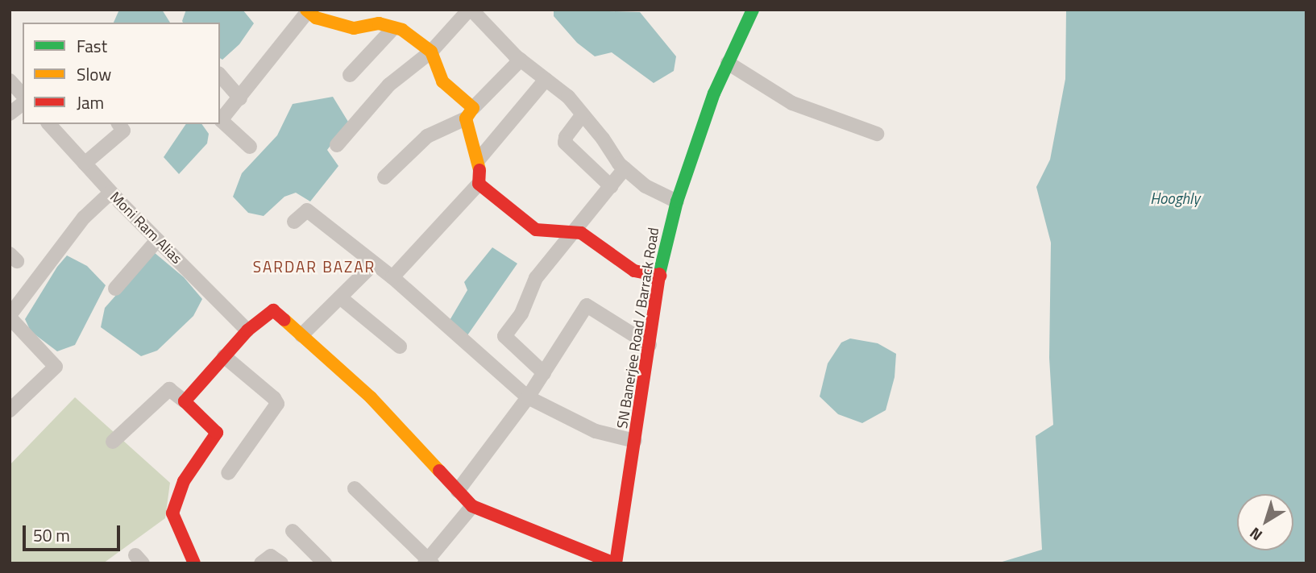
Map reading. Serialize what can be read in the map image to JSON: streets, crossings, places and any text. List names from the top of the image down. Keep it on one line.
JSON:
{"streets":{"street":["Moni Ram Alias","SN Banerjee Road / Barrack Road"]},"districts":["SARDAR BAZAR"],"water":["Hooghly"],"legend":["Fast","Slow","Jam"],"scale_bar":"50 m","north":"bottom left"}
